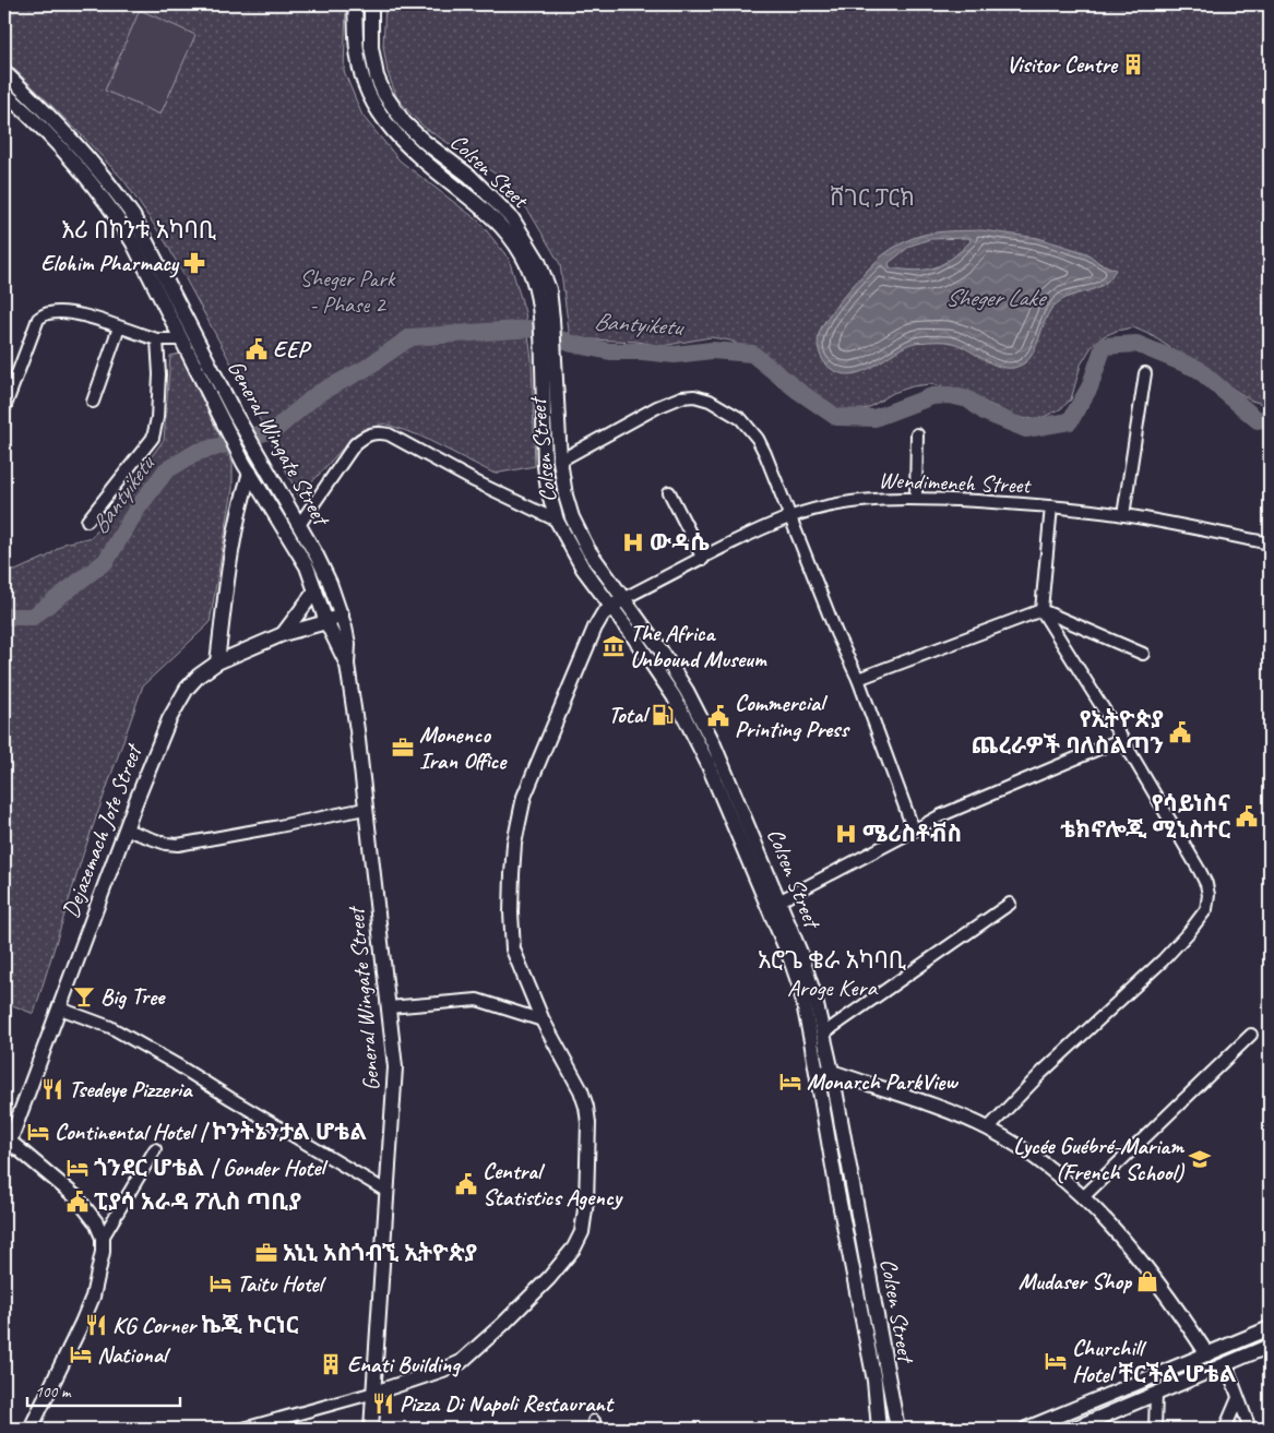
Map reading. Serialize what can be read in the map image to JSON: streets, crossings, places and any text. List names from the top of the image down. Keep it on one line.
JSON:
{"streets":{"main road":["Colsen Steet","General Wingate Street","Colsen Street","Dejazemach Jote Street"],"street":["Wendimeneh Street"]},"crossings":[["Colsen Steet","Colsen Street"],["General Wingate Street","Dejazemach Jote Street"],["Colsen Street","Wendimeneh Street"]],"districts":["እሪ በከንቱ አካባቢ","አሮጌ ቄራ አካባቢ Aroge Kera"],"water":["Sheger Lake","Bantyiketu"],"parks":["ሸገር ፓርክ","Sheger Park - Phase 2"],"places":{"building":["Visitor Centre","Enati Building"],"pharmacy":["Elohim Pharmacy"],"public building":["EEP","Commercial Printing Press","የኢትዮጵያ ጨረራዎች ባለስልጣን","የሳይነስና ቴክኖሎጂ ሚኒስተር","Central Statistics Agency","ፒያሳ አራዳ ፖሊስ ጣቢያ"],"hospital":["ውዳሴ","ሜሪስቶቭስ"],"museum":["The Africa Unbound Museum"],"fuel station":["Total"],"office":["Monenco Iran Office","አኒኒ አስጎብኚ ኢትዮጵያ"],"bar":["Big Tree"],"hotel":["Monarch ParkView","Continental Hotel | ኮንትኔንታል ሆቴል","ጎንደር ሆቴል | Gonder Hotel","Taitu Hotel","National","Churchill Hotel ቸርችል ሆቴል"],"restaurant":["Tsedeye Pizzeria","KG Corner ኬጂ ኮርነር","Pizza Di Napoli Restaurant"],"school or university":["Lycée Guébré-Mariam (French School)"],"shop":["Mudaser Shop"]},"scale_bar":"100 m"}
